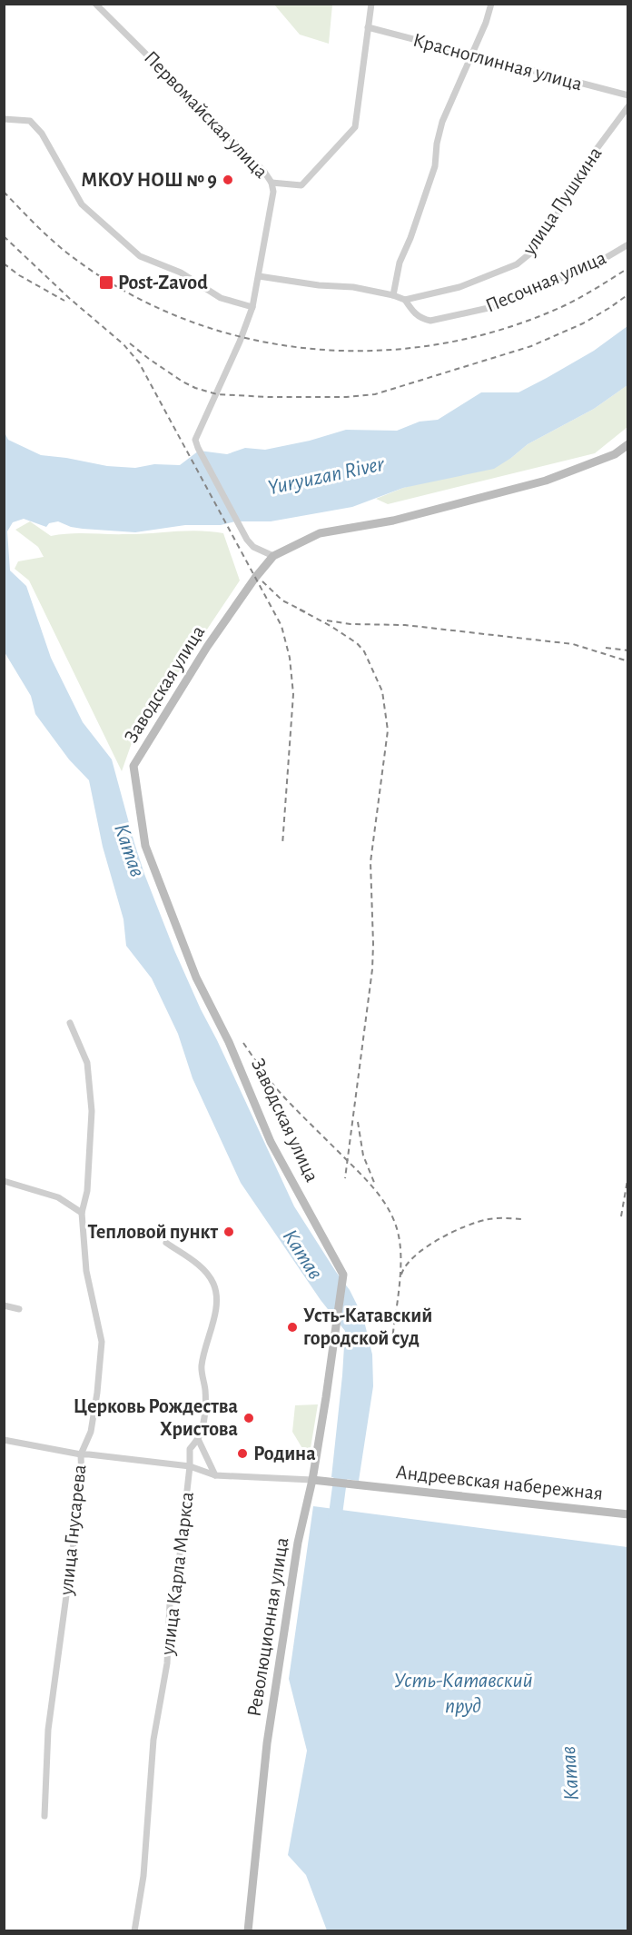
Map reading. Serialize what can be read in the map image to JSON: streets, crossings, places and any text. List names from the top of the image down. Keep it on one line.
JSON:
{"streets":{"street":["Красноглинная улица","Первомайская улица","улица Пушкина","Песочная улица","Заводская улица","Андреевская набережная","улица Гнусарева","улица Карла Маркса","Революционная улица"]},"crossings":[["Первомайская улица","Заводская улица"],["улица Пушкина","Песочная улица"],["Заводская улица","Революционная улица"],["Андреевская набережная","Революционная улица"]],"water":["Yuryuzan River","Катав","Усть-Катавский пруд"],"places":{"other":["МКОУ НОШ № 9","Тепловой пункт","Усть-Катавский городской суд","Церковь Рождества Христова","Родина"],"transit":["Post-Zavod"]}}
